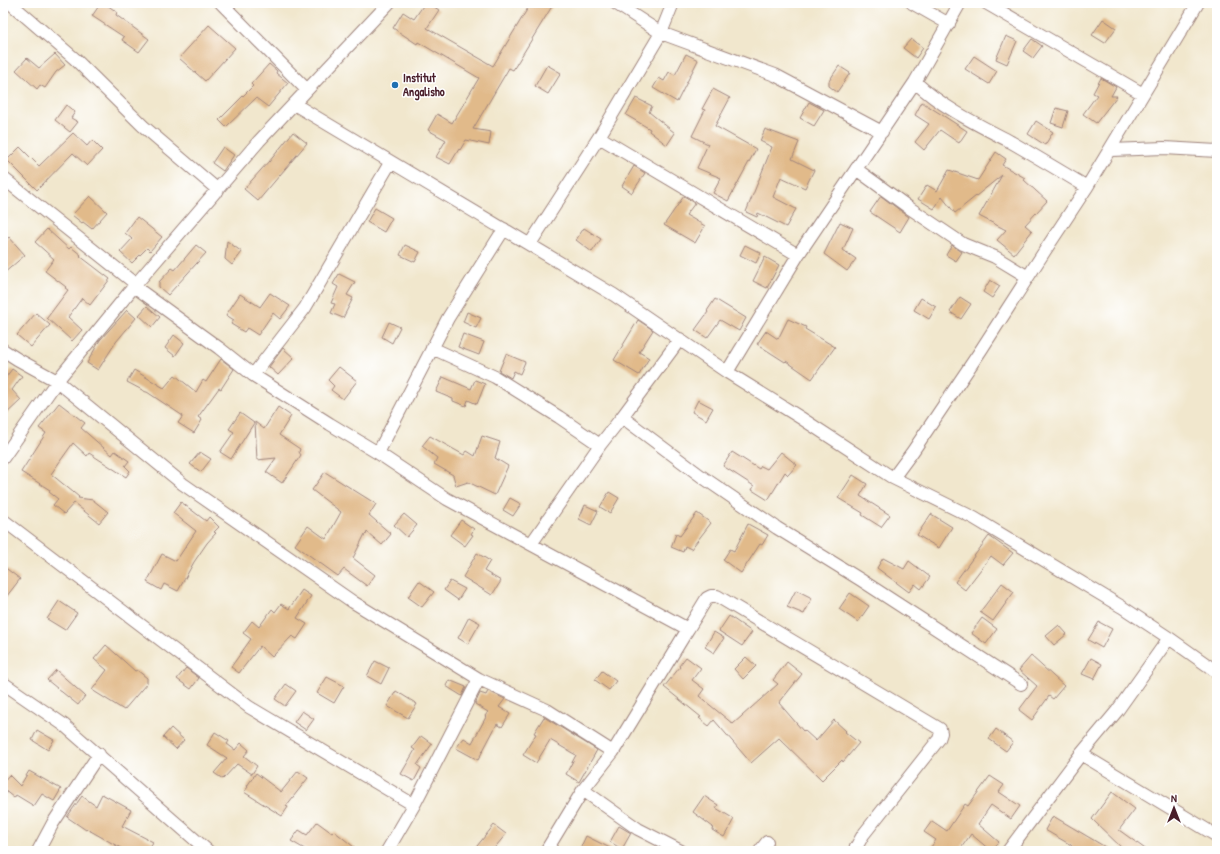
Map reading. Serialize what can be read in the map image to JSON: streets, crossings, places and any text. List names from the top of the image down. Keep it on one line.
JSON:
{"places":["Institut Angalisho"],"north":"top"}
